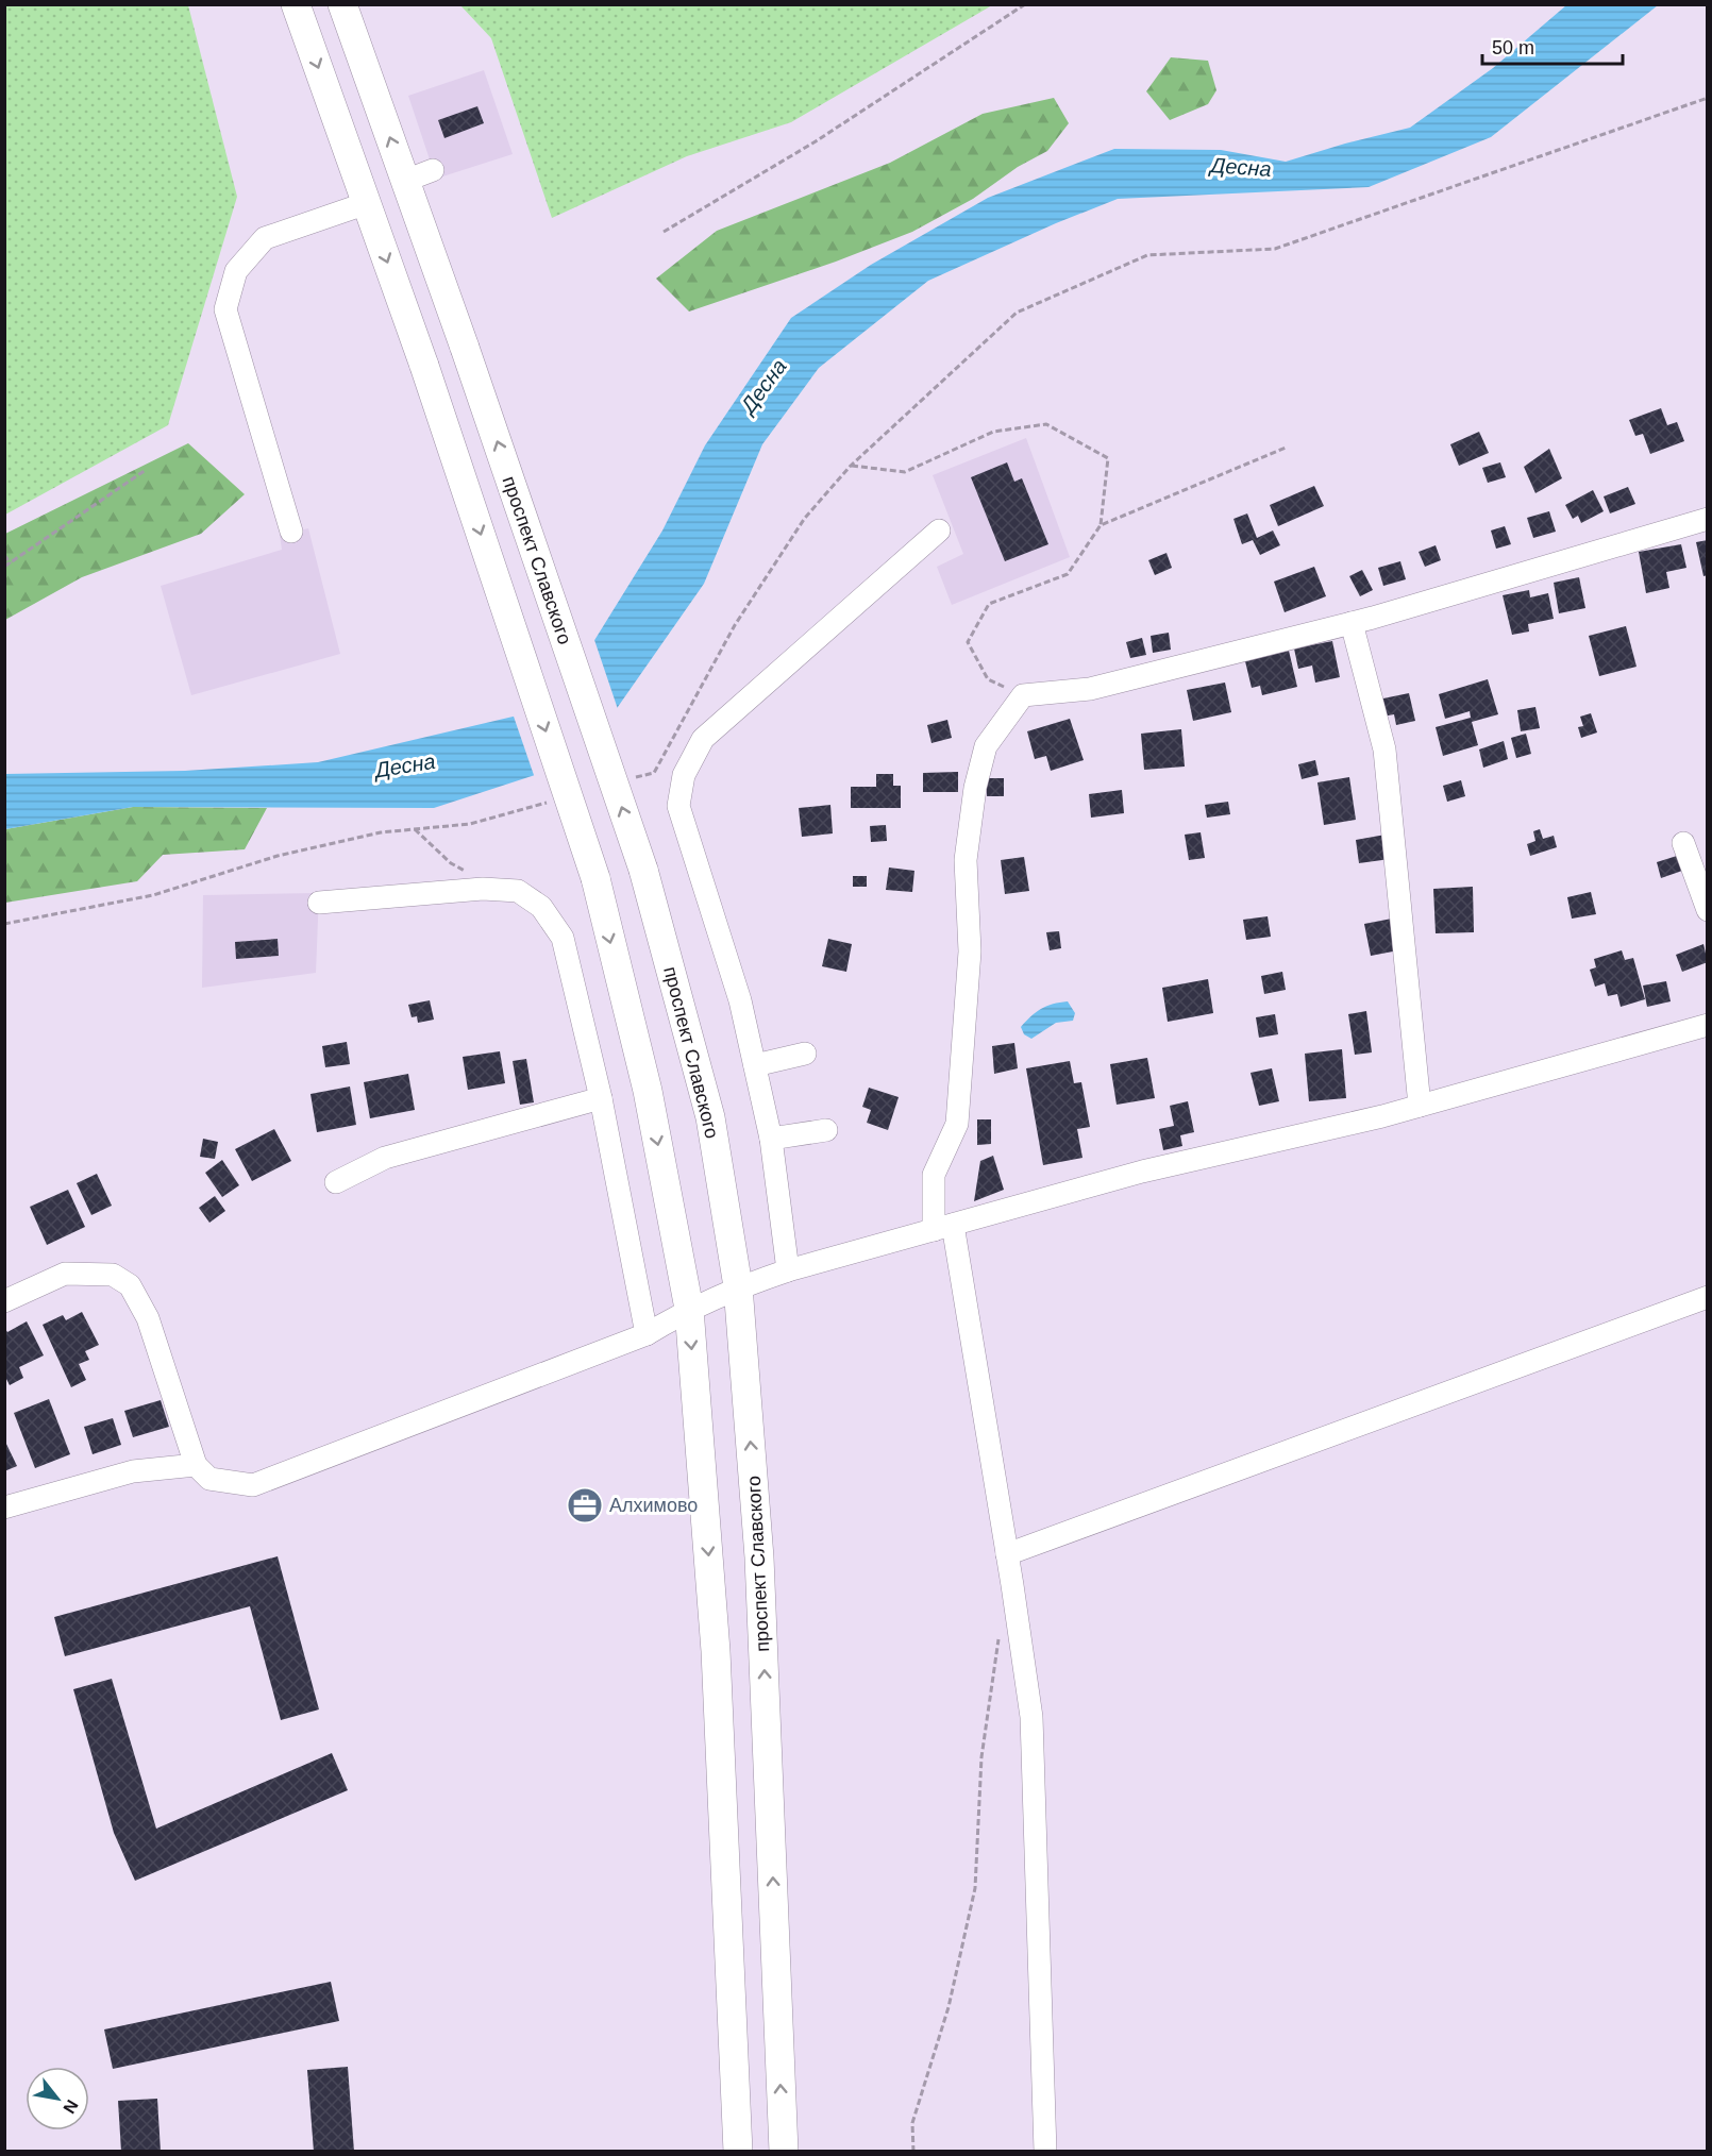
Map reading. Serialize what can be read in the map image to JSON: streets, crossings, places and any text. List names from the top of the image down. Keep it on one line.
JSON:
{"streets":{"main road":["проспект Славского"]},"water":["Десна"],"places":{"office":["Алхимово"]},"scale_bar":"50 m","north":"bottom right"}
